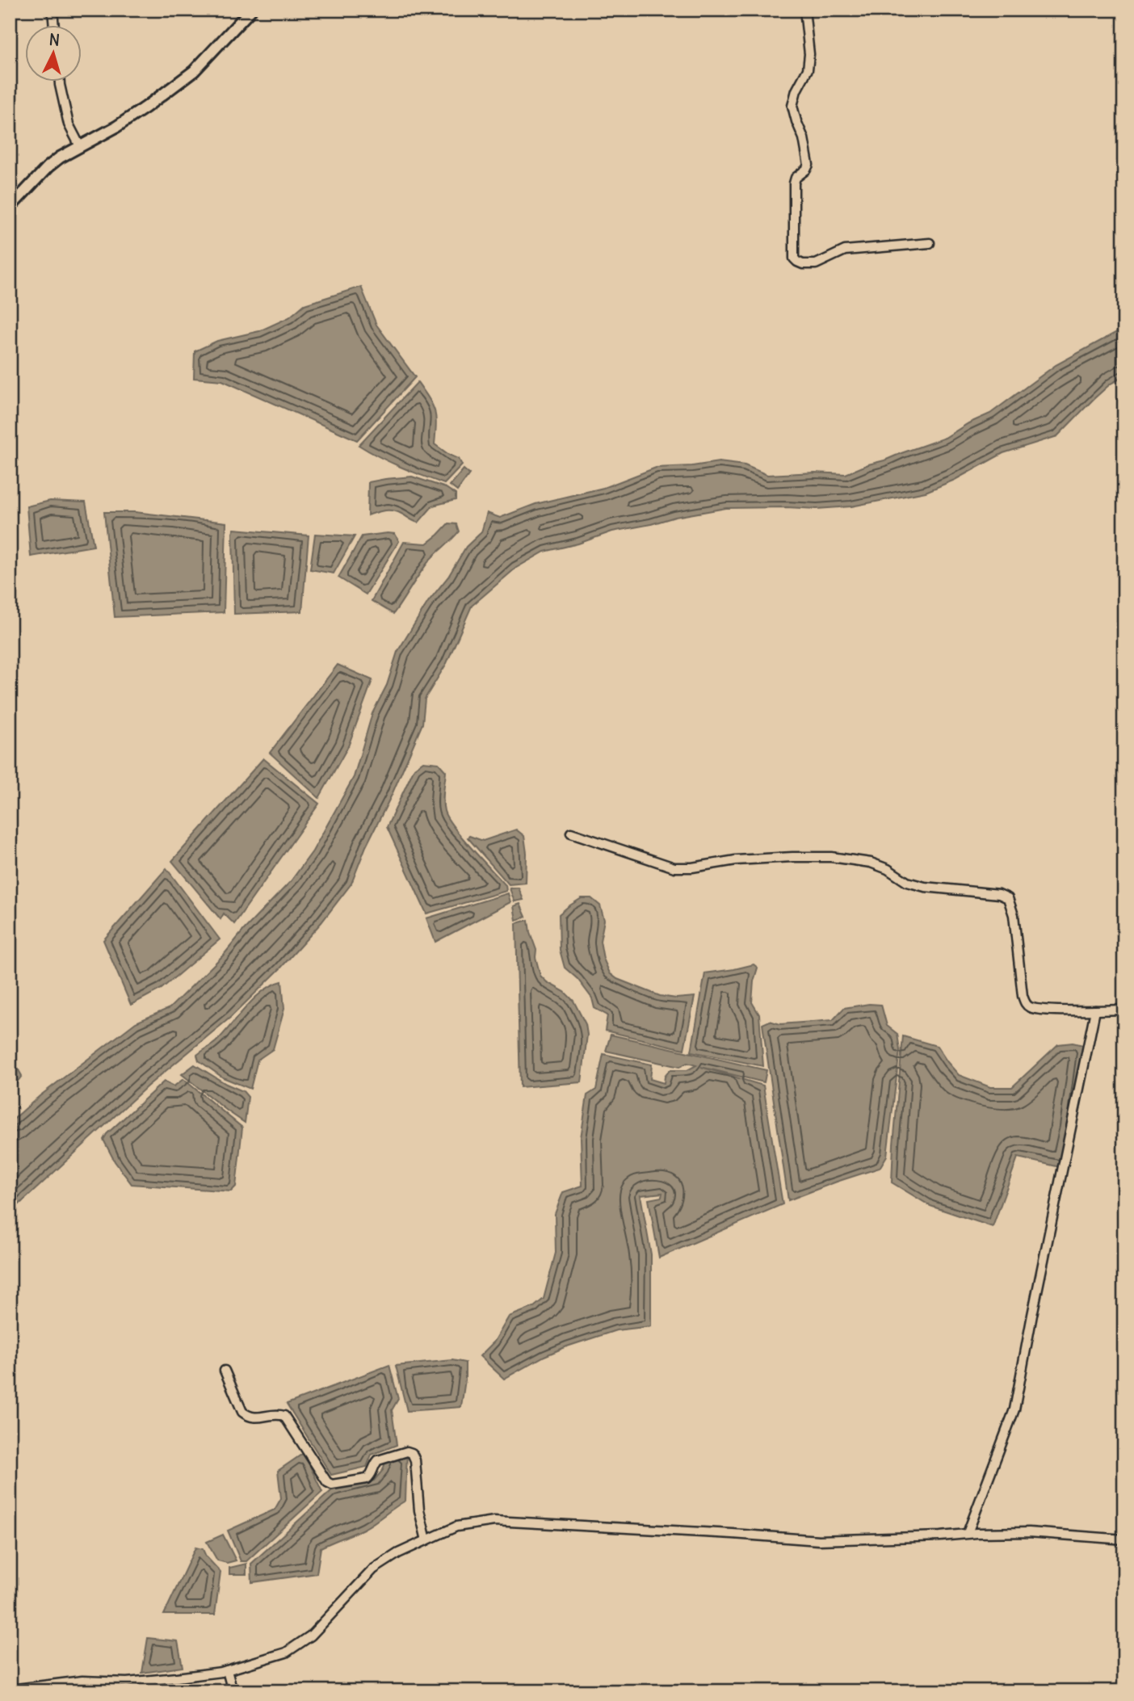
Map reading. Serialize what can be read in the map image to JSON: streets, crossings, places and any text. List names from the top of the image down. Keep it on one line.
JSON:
{"north":"top"}
